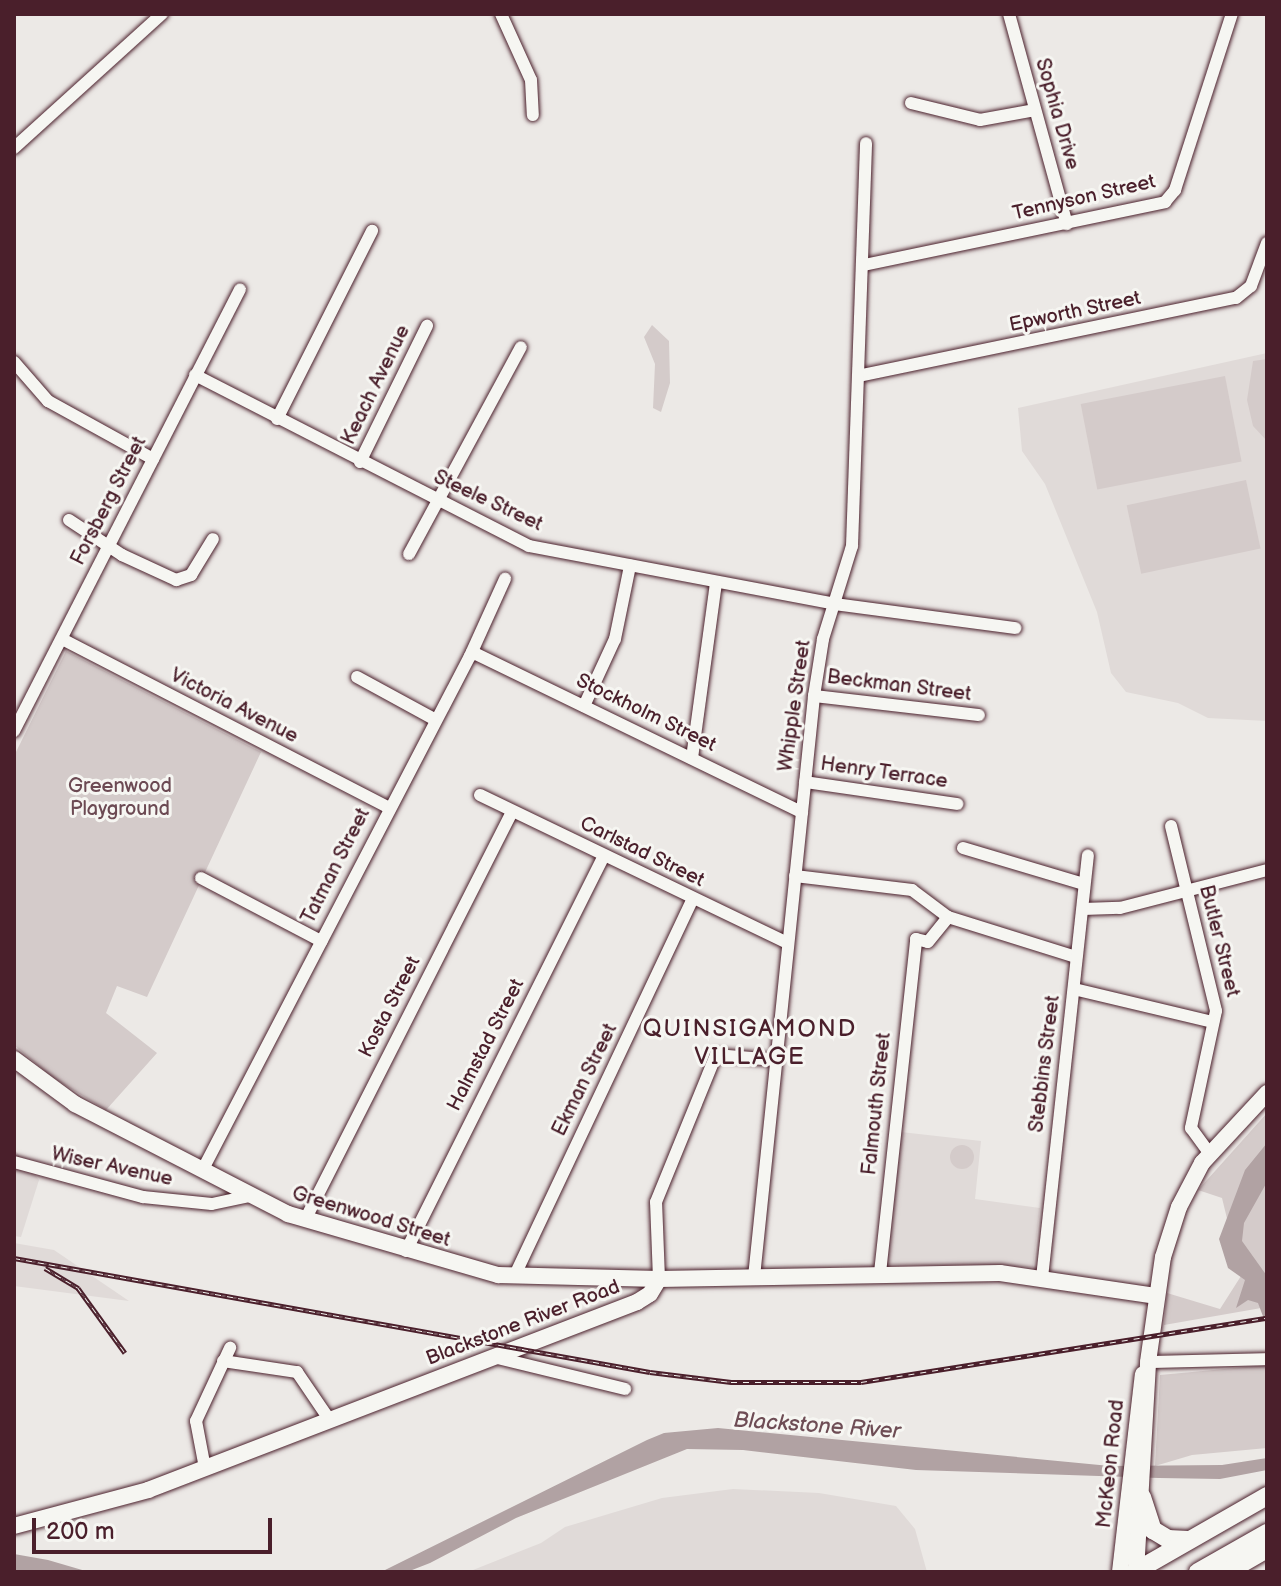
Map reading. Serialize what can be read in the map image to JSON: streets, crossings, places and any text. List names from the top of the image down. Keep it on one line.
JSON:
{"streets":{"main road":["Greenwood Street","Blackstone River Road","McKeon Road"],"street":["Sophia Drive","Tennyson Street","Epworth Street","Keach Avenue","Forsberg Street","Steele Street","Beckman Street","Victoria Avenue","Whipple Street","Stockholm Street","Henry Terrace","Carlstad Street","Tatman Street","Butler Street","Kosta Street","Halmstad Street","Stebbins Street","Ekman Street","Falmouth Street","Wiser Avenue"]},"crossings":[["Sophia Drive","Tennyson Street"],["Tennyson Street","Whipple Street"],["Epworth Street","Whipple Street"],["Keach Avenue","Steele Street"],["Forsberg Street","Steele Street"],["Forsberg Street","Victoria Avenue"],["Steele Street","Whipple Street"],["Beckman Street","Whipple Street"],["Victoria Avenue","Tatman Street"],["Whipple Street","Stockholm Street"],["Whipple Street","Henry Terrace"],["Whipple Street","Carlstad Street"],["Stockholm Street","Tatman Street"],["Carlstad Street","Kosta Street"],["Carlstad Street","Halmstad Street"],["Carlstad Street","Ekman Street"],["Tatman Street","Greenwood Street"],["Butler Street","McKeon Road"],["Kosta Street","Greenwood Street"],["Halmstad Street","Greenwood Street"],["Ekman Street","Greenwood Street"],["Wiser Avenue","Greenwood Street"],["Greenwood Street","Blackstone River Road"]],"districts":["QUINSIGAMOND VILLAGE"],"water":["Blackstone River"],"parks":["Greenwood Playground"],"scale_bar":"200 m"}
